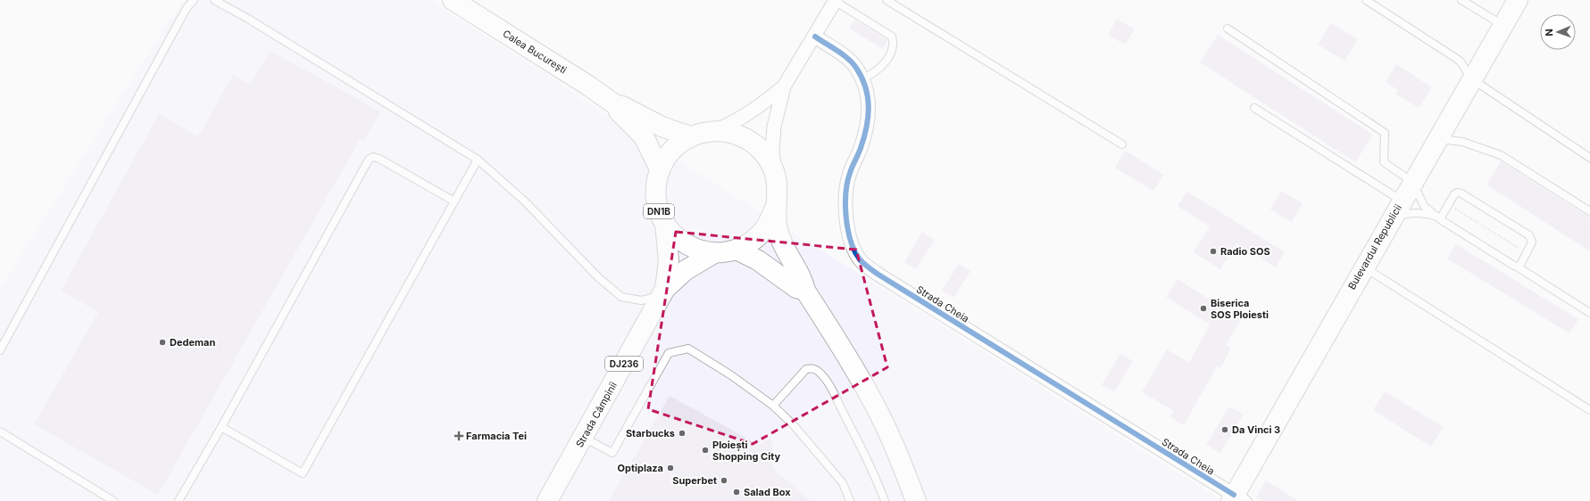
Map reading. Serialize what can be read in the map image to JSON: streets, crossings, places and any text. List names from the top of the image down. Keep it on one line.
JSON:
{"streets":{"main road":["Calea București","DN1B","Bulevardul Republicii","DJ236","Strada Câmpinii"],"street":["Strada Cheia"]},"crossings":[["DN1B","DJ236"],["Bulevardul Republicii","Strada Cheia"],["DJ236","Strada Câmpinii"]],"places":{"other":["Radio SOS","Biserica SOS Ploiesti","Dedeman","Da Vinci 3","Starbucks","Ploiești Shopping City","Optiplaza","Superbet","Salad Box"],"health":["Farmacia Tei"]},"north":"left"}
